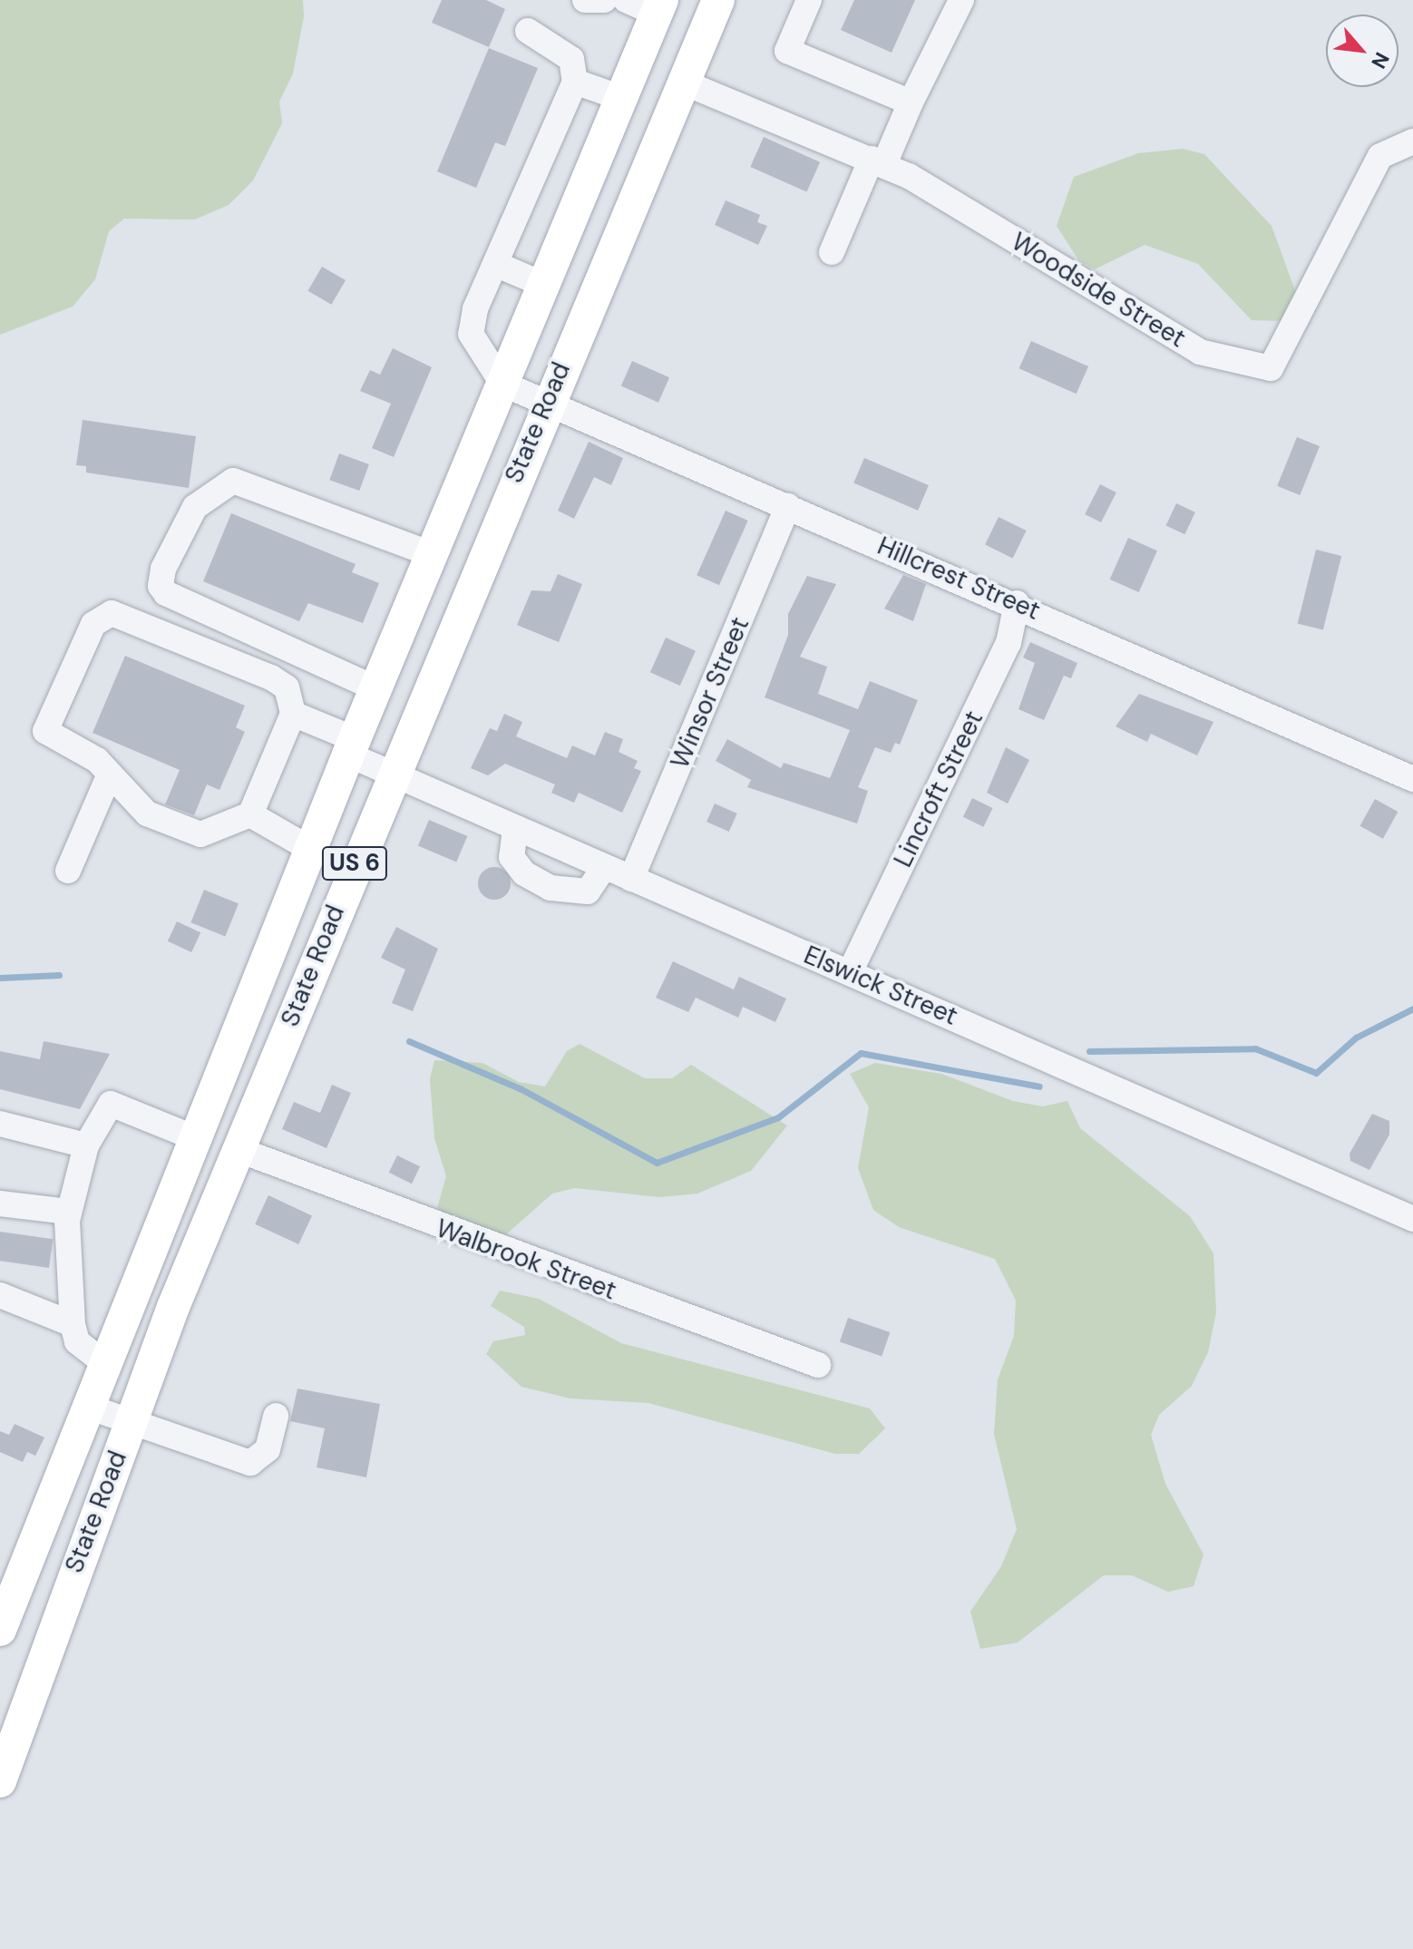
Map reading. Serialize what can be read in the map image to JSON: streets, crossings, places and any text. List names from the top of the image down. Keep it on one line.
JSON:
{"streets":{"main road":["State Road","US 6"],"street":["Woodside Street","Hillcrest Street","Winsor Street","Lincroft Street","Elswick Street","Walbrook Street"]},"crossings":[["Woodside Street","State Road"],["State Road","Hillcrest Street"],["State Road","Elswick Street"],["State Road","Walbrook Street"],["Hillcrest Street","Winsor Street"],["Hillcrest Street","Lincroft Street"],["Winsor Street","Elswick Street"],["Lincroft Street","Elswick Street"]],"north":"bottom right"}
